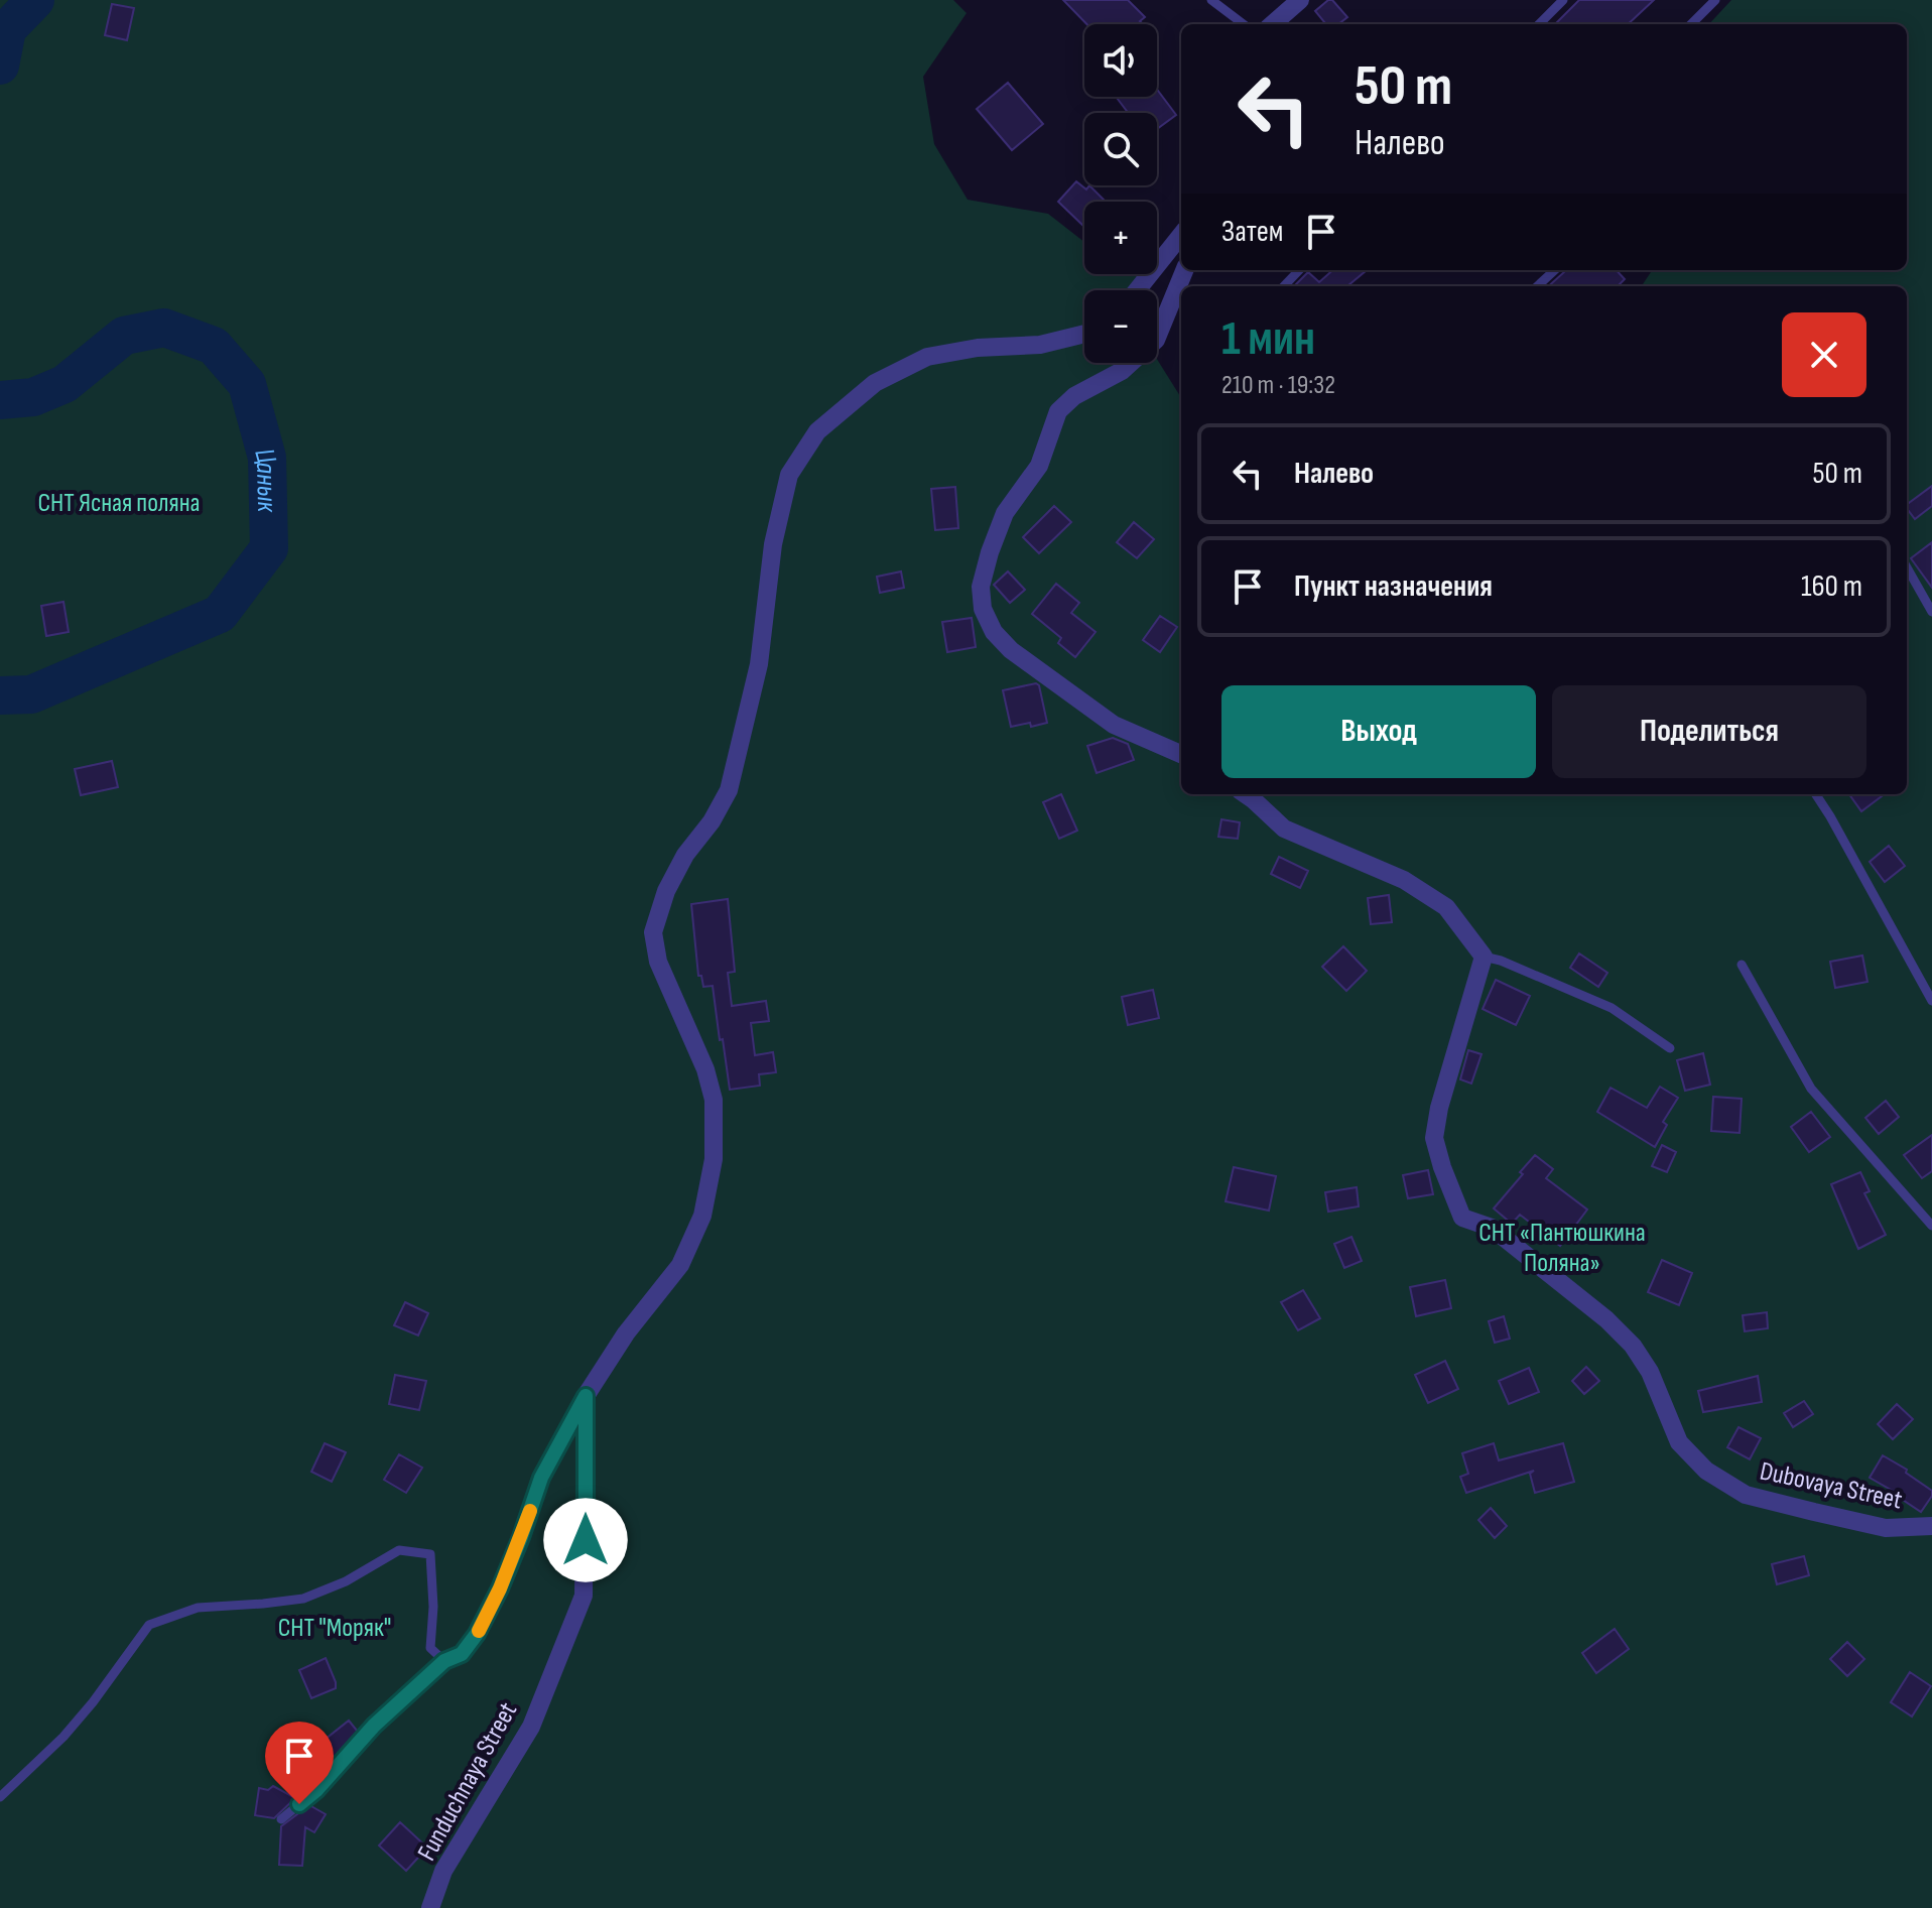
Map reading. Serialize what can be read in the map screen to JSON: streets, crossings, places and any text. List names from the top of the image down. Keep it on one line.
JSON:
{"streets":{"street":["Dubovaya Street","Funduchnaya Street"]},"water":["Цанык"],"parks":["СНТ Ясная поляна","СНТ «Пантюшкина Поляна»","СНТ \"Моряк\""],"page":{"map_buttons":["+","−"],"turn":["50 m","Налево"],"then":"Затем","heading":["1 мин","210 m · 19:32"],"list":[{"name":"Налево","value":"50 m"},{"name":"Пункт назначения","value":"160 m"}],"buttons":["Выход","Поделиться"]}}
